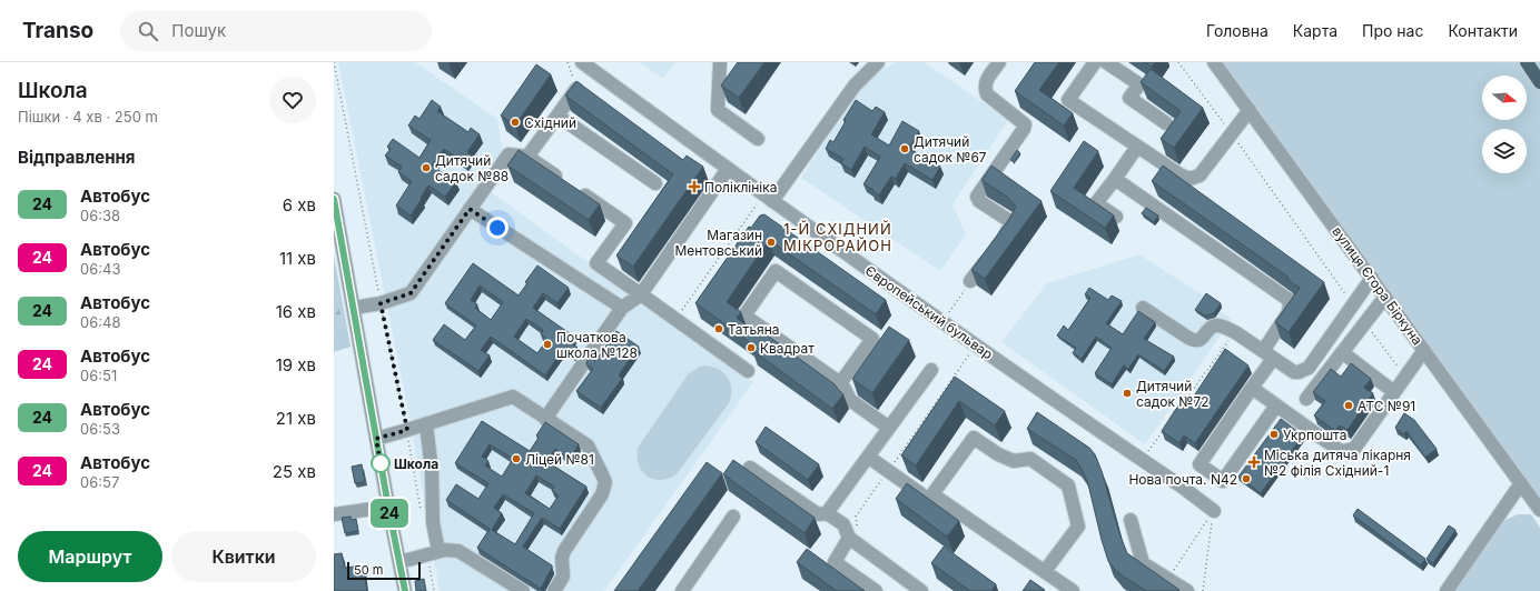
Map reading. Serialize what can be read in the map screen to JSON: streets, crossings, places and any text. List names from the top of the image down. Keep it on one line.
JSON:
{"streets":{"street":["вулиця Єгора Біркуна","Європейський бульвар"]},"districts":["1-Й СХІДНИЙ МІКРОРАЙОН"],"places":{"other":["Східний","Дитячий садок №67","Дитячий садок №88","Магазин Ментовський","Татьяна","Початкова школа №128","Квадрат","Дитячий садок №72","АТС №91","Укрпошта","Ліцей №81","Школа","Нова почта. N42"],"health":["Поліклініка","Міська дитяча лікарня №2 філія Східний-1"]},"lines":["bus line 24"],"scale_bar":"50 m","north":"right","page":{"header":"Transo","search":"Пошук","nav":["Головна","Карта","Про нас","Контакти"],"heading":[["Школа","Пішки · 4 хв · 250 m"],"Відправлення"],"on_map":"24","list":[{"mark":"24","name":"Автобус","note":"06:38","value":"6 хв"},{"mark":"24","name":"Автобус","note":"06:43","value":"11 хв"},{"mark":"24","name":"Автобус","note":"06:48","value":"16 хв"},{"mark":"24","name":"Автобус","note":"06:51","value":"19 хв"},{"mark":"24","name":"Автобус","note":"06:53","value":"21 хв"},{"mark":"24","name":"Автобус","note":"06:57","value":"25 хв"}],"buttons":["Маршрут","Квитки"],"scale":"50 m"}}
